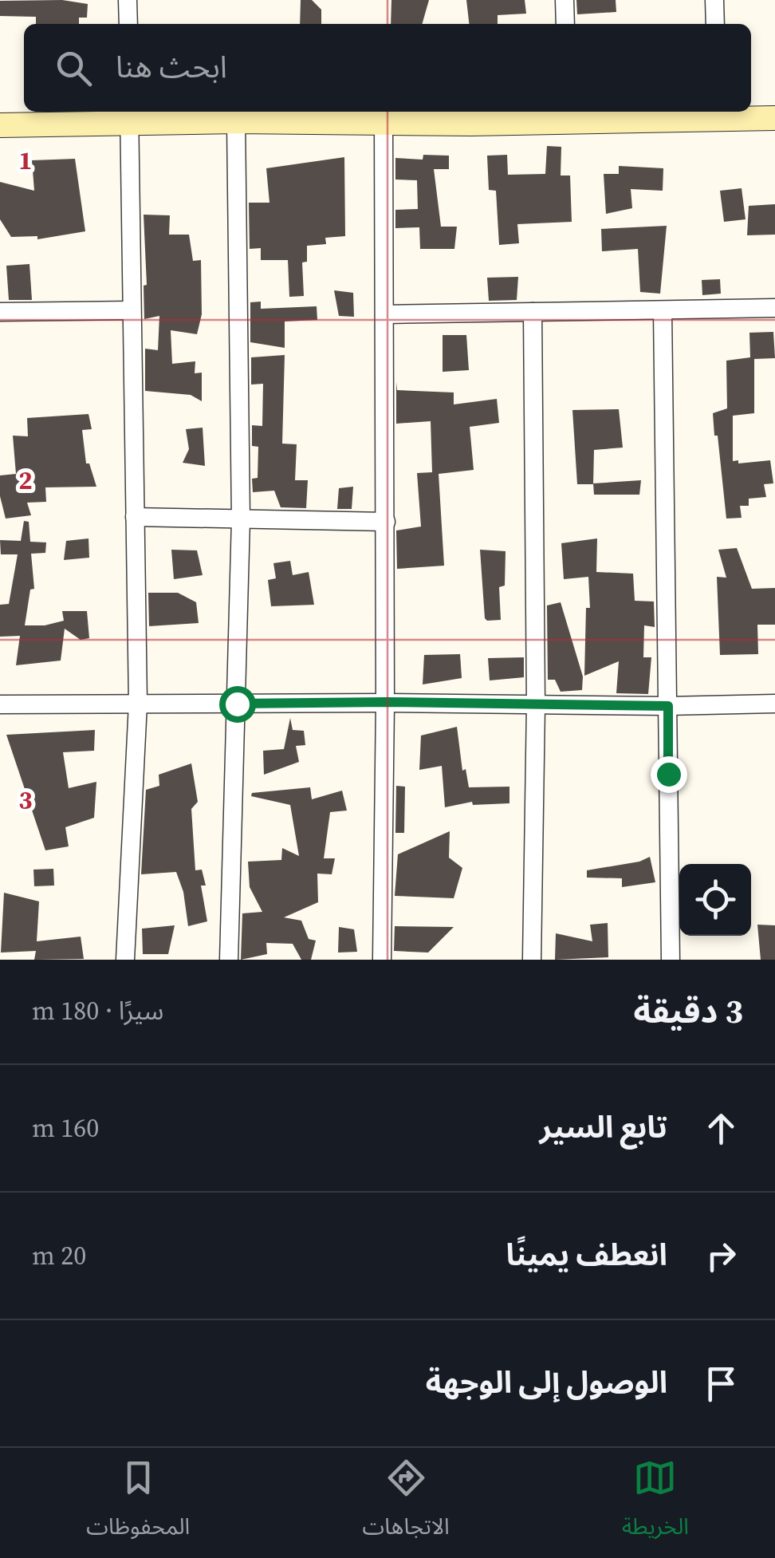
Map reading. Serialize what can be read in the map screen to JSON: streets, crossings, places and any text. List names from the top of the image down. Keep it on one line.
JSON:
{"page":{"search":"ابحث هنا","heading":["3 دقيقة","سيرًا · 180 m"],"list":[["تابع السير","160 m"],["انعطف يمينًا","20 m"],"الوصول إلى الوجهة"],"nav":["الخريطة","الاتجاهات","المحفوظات"]},"grid":{"rows":["1","2","3"]}}
